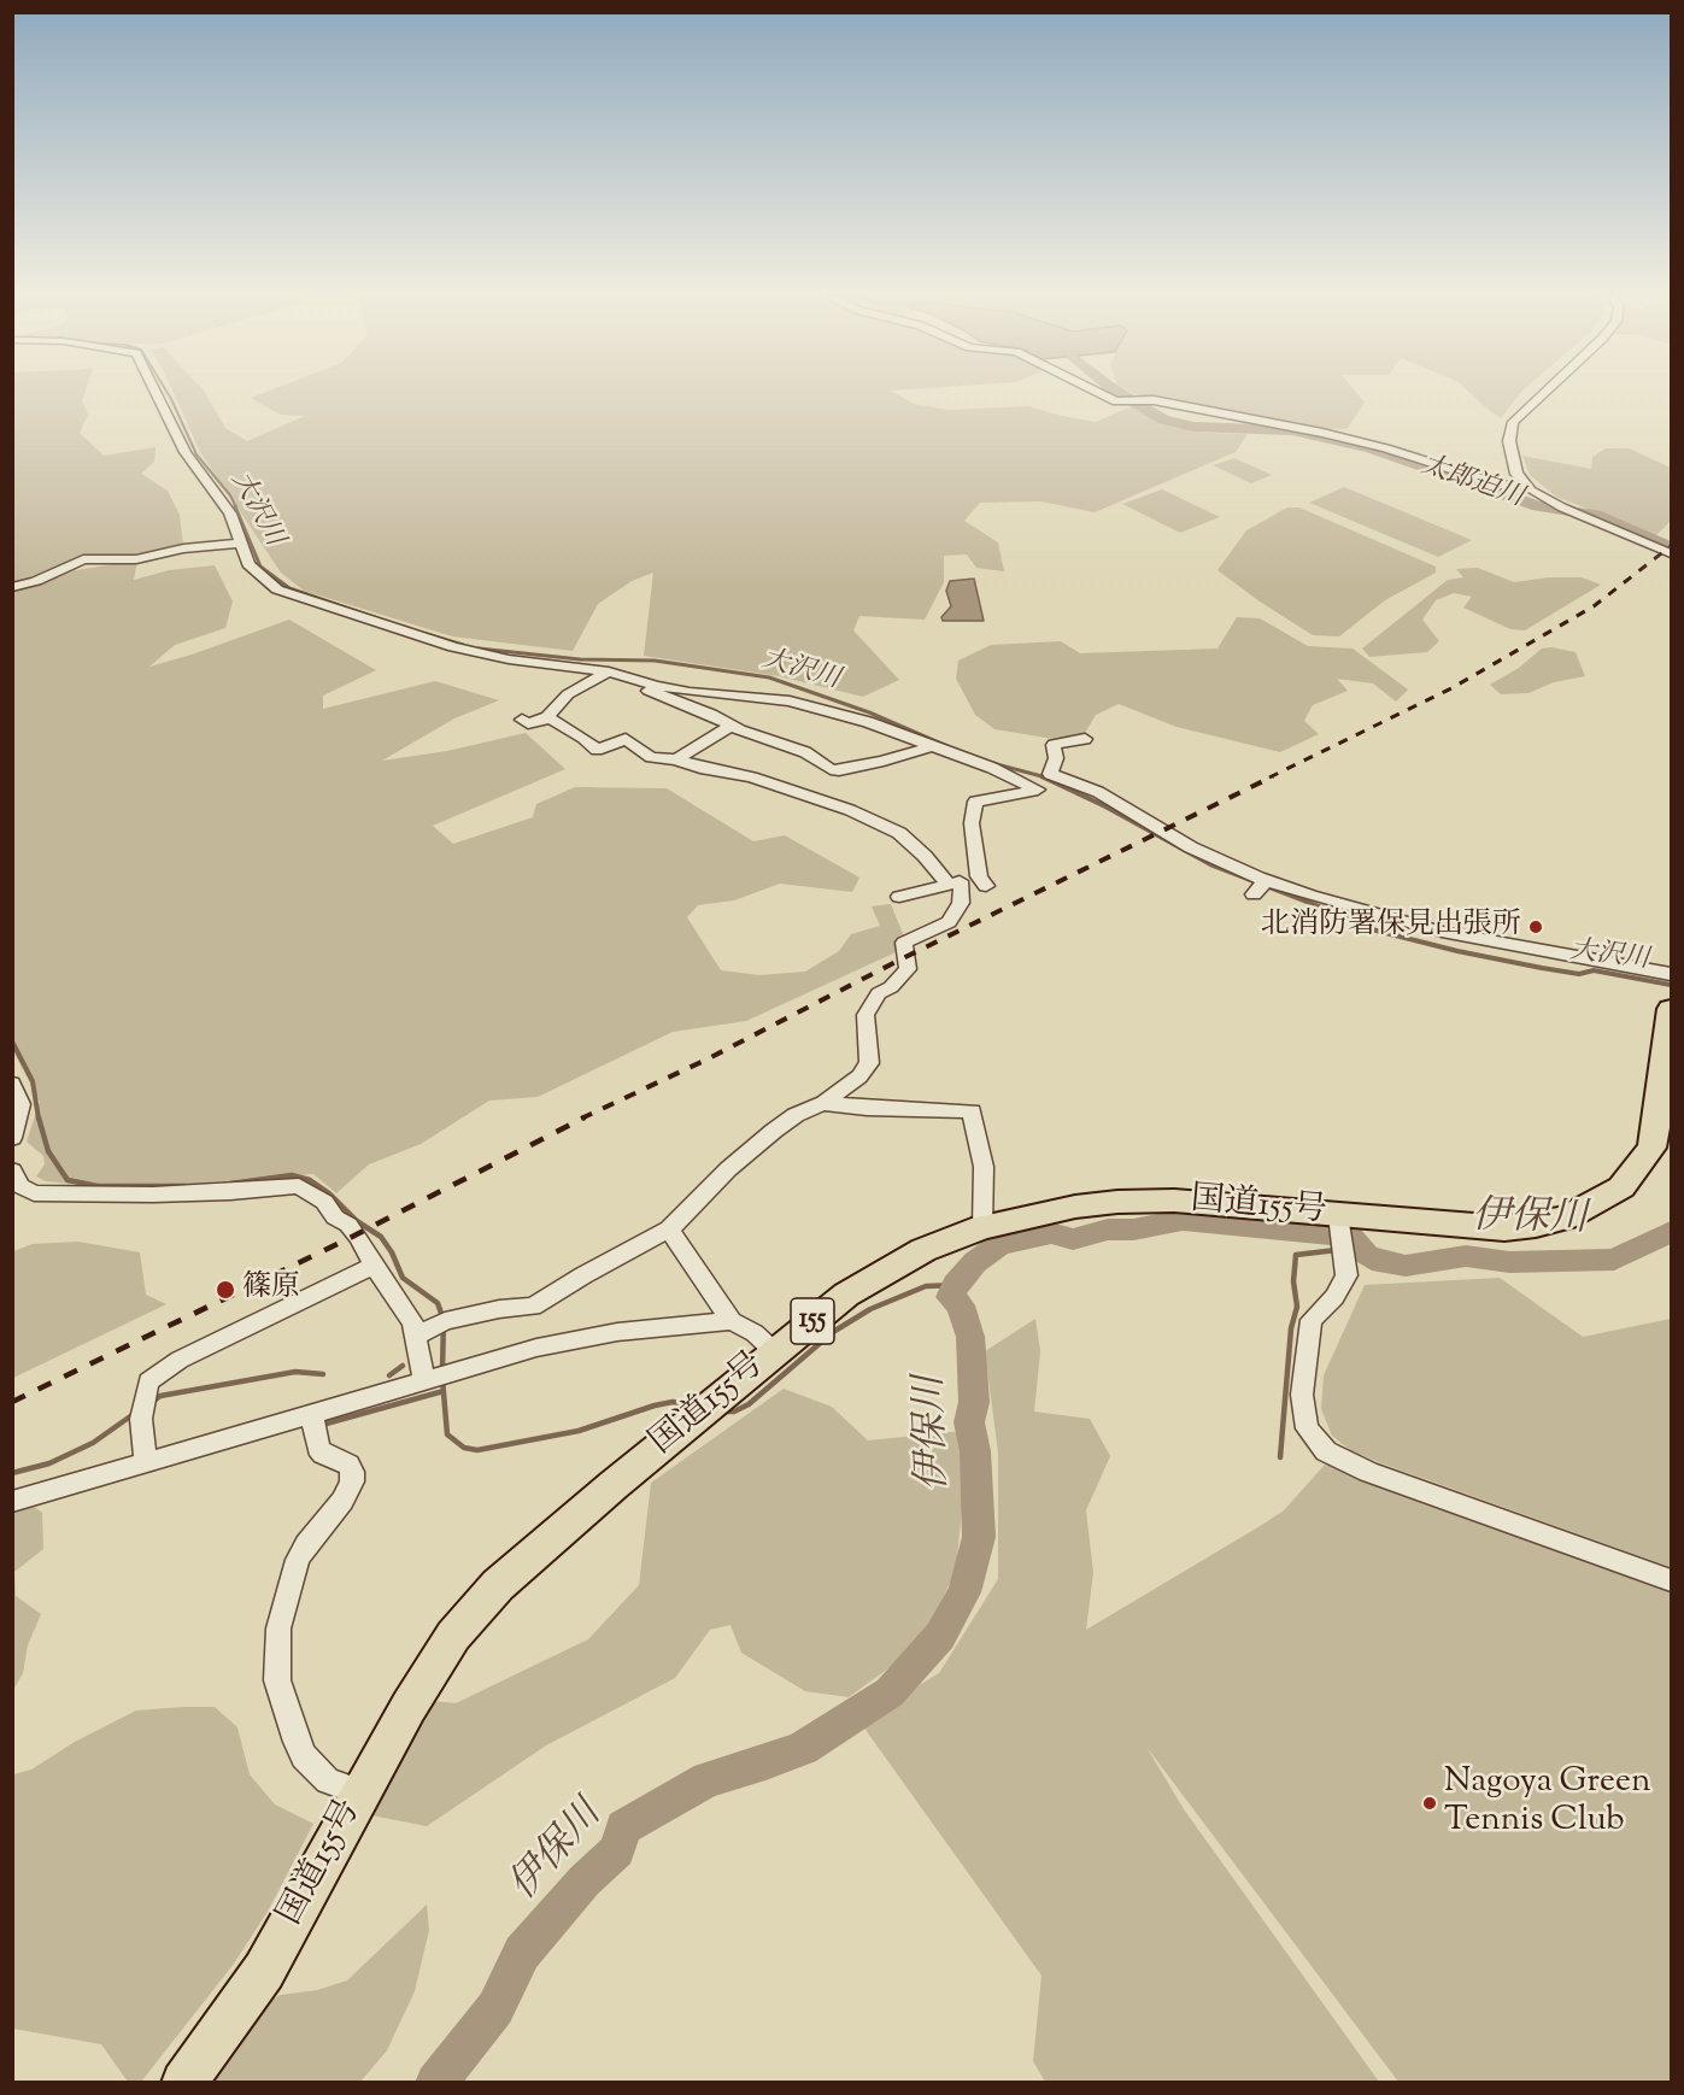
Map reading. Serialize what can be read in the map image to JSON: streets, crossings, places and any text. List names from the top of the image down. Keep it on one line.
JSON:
{"streets":{"highway":["国道155号","155"]},"water":["太郎迫川","大沢川","伊保川"],"places":["北消防署保見出張所","篠原","Nagoya Green Tennis Club"]}
